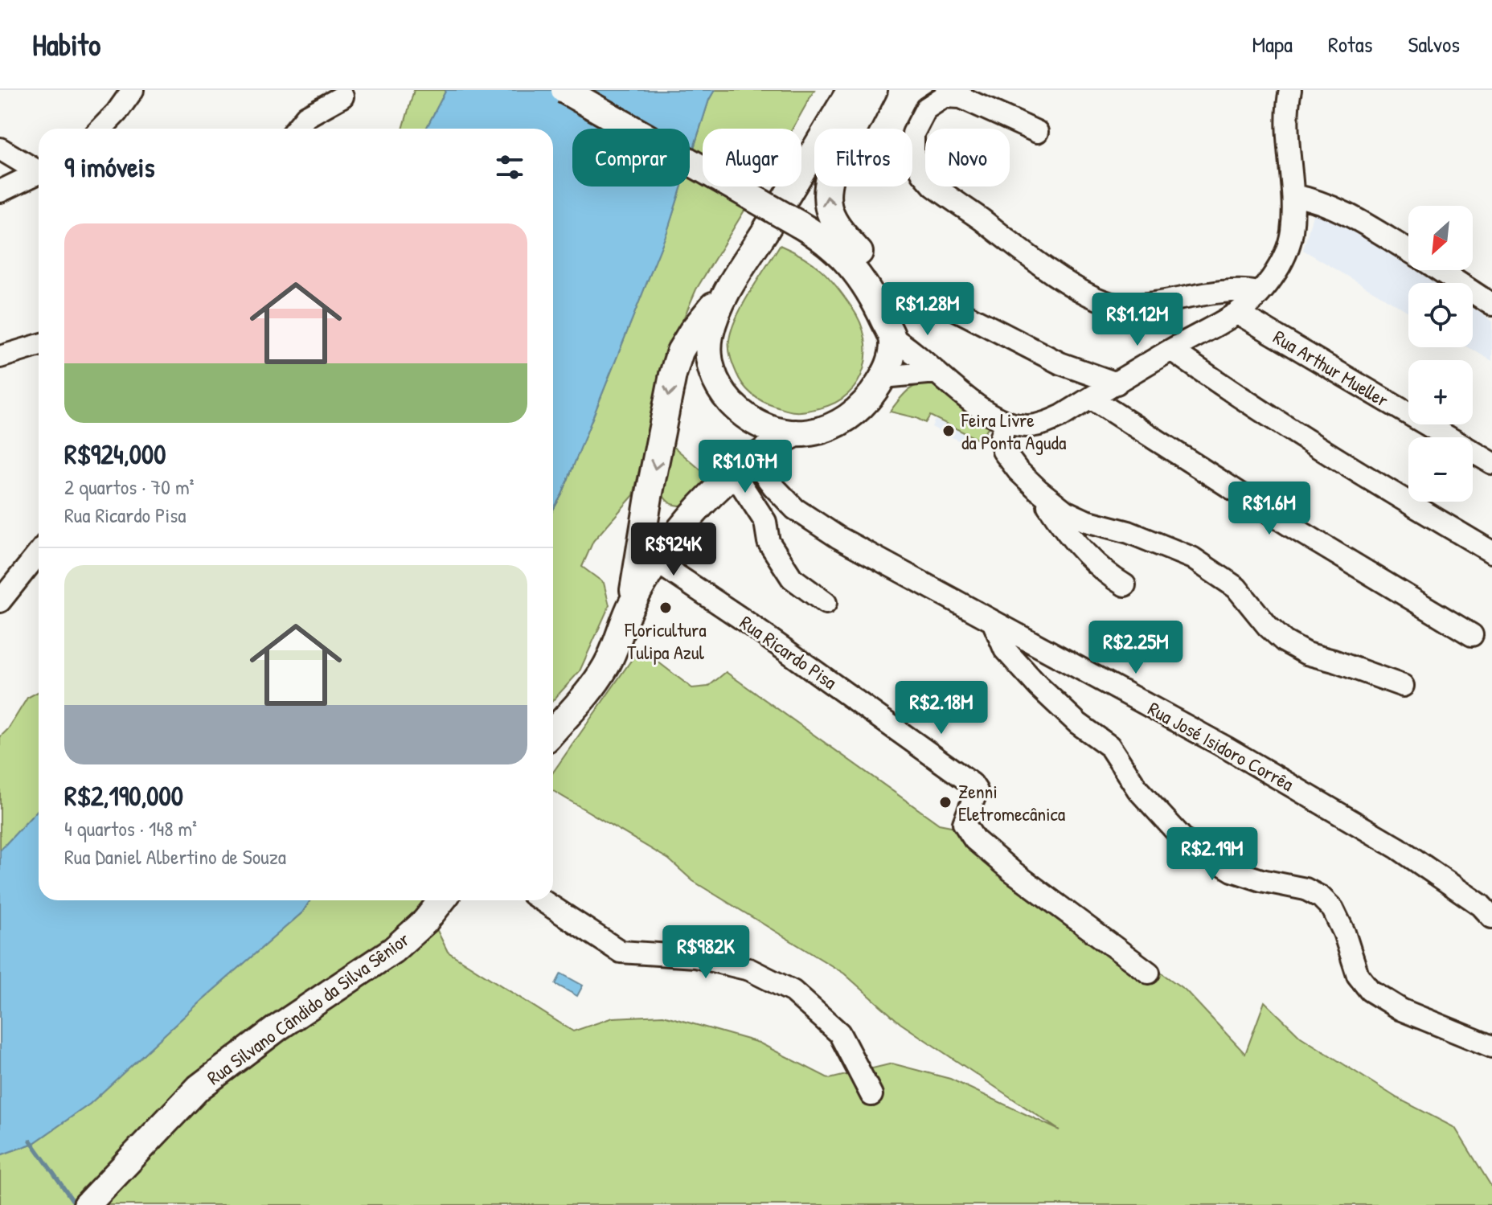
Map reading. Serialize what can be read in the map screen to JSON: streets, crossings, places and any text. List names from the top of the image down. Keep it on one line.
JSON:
{"streets":{"main road":["Rua Silvano Cândido da Silva Sênior"],"street":["Rua Arthur Mueller","Rua Ricardo Pisa","Rua José Isidoro Corrêa"]},"places":["Feira Livre da Ponta Aguda","Floricultura Tulipa Azul","Zenni Eletromecânica"],"north":"bottom left","page":{"header":"Habito","nav":["Mapa","Rotas","Salvos"],"chip":["Comprar","Alugar","Filtros","Novo"],"heading":"9 imóveis","map_buttons":["+","−"],"list":[{"name":"R$924,000","note":"2 quartos · 70 m² · Rua Ricardo Pisa"},{"name":"R$2,190,000","note":"4 quartos · 148 m² · Rua Daniel Albertino de Souza"}],"price":["R$1.28M","R$1.12M","R$1.07M","R$1.6M","R$924K","R$2.25M","R$2.18M","R$2.19M","R$982K"]}}
